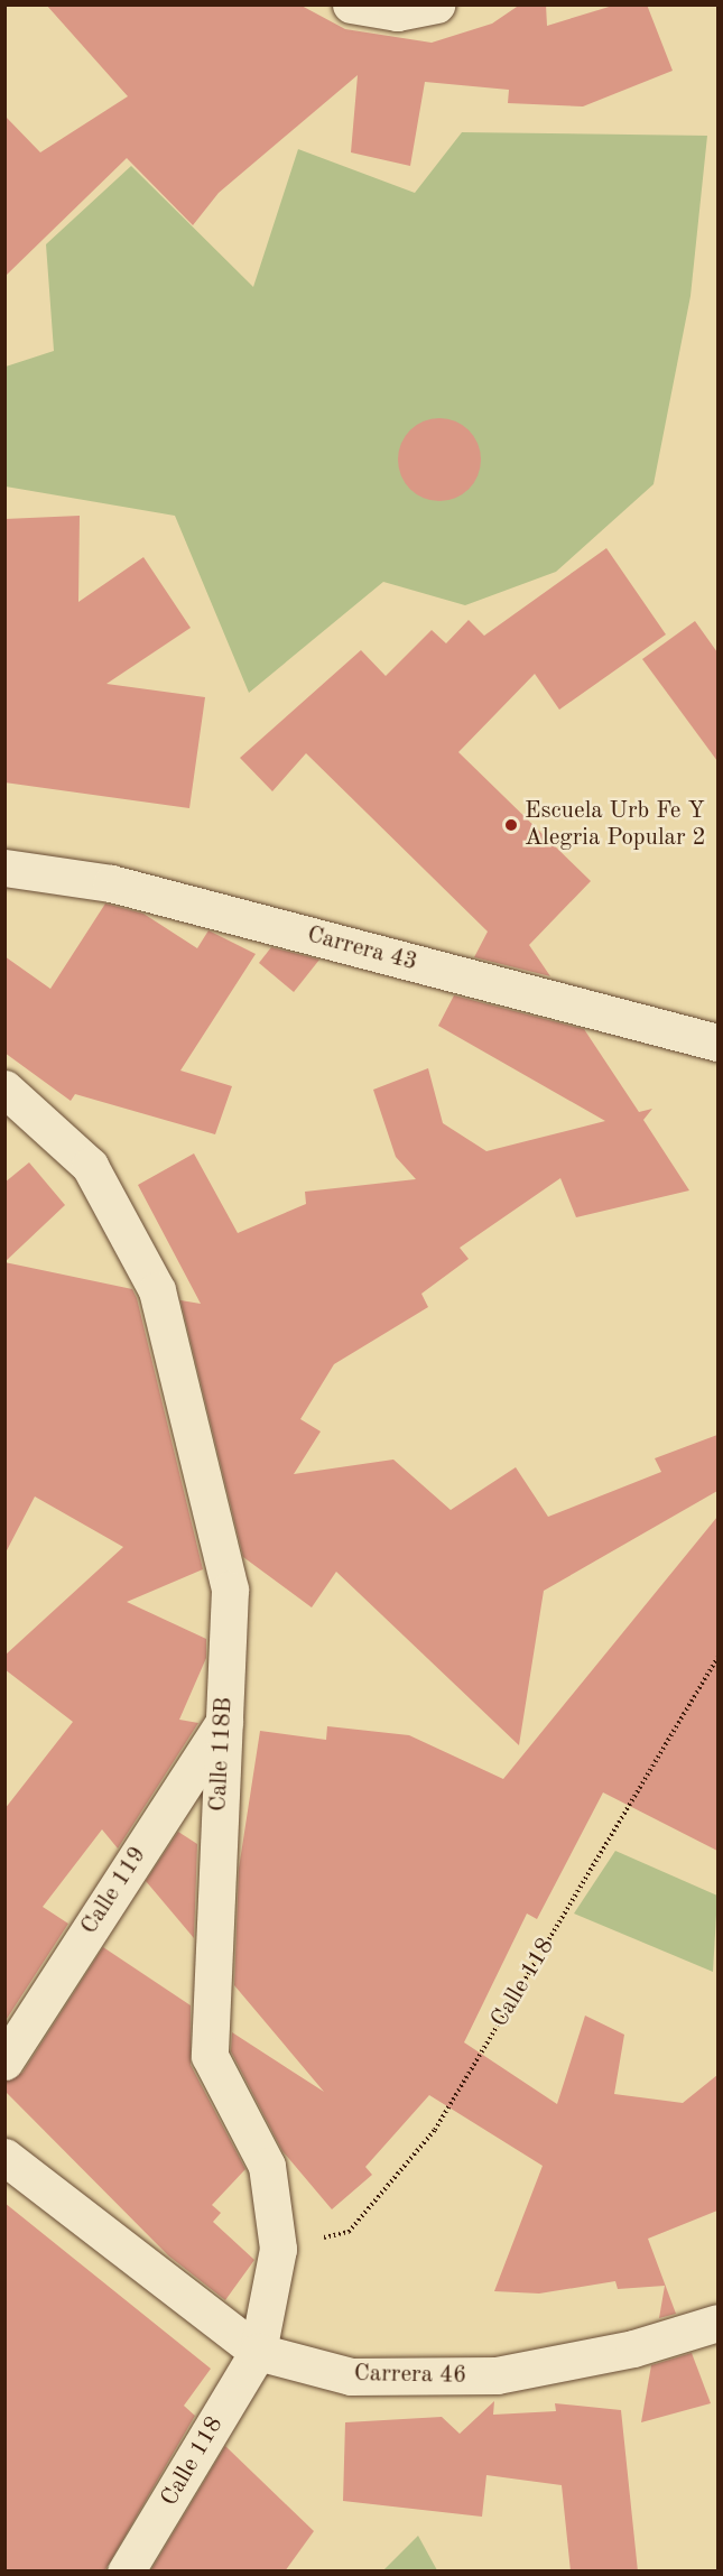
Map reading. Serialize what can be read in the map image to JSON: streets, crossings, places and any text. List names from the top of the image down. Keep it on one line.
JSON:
{"streets":{"street":["Carrera 43","Calle 118B","Calle 119","Calle 118","Carrera 46"]},"crossings":[["Calle 118B","Calle 119"],["Calle 118B","Calle 118"],["Calle 118B","Carrera 46"],["Calle 118","Carrera 46"]],"places":["Escuela Urb Fe Y Alegria Popular 2"]}
